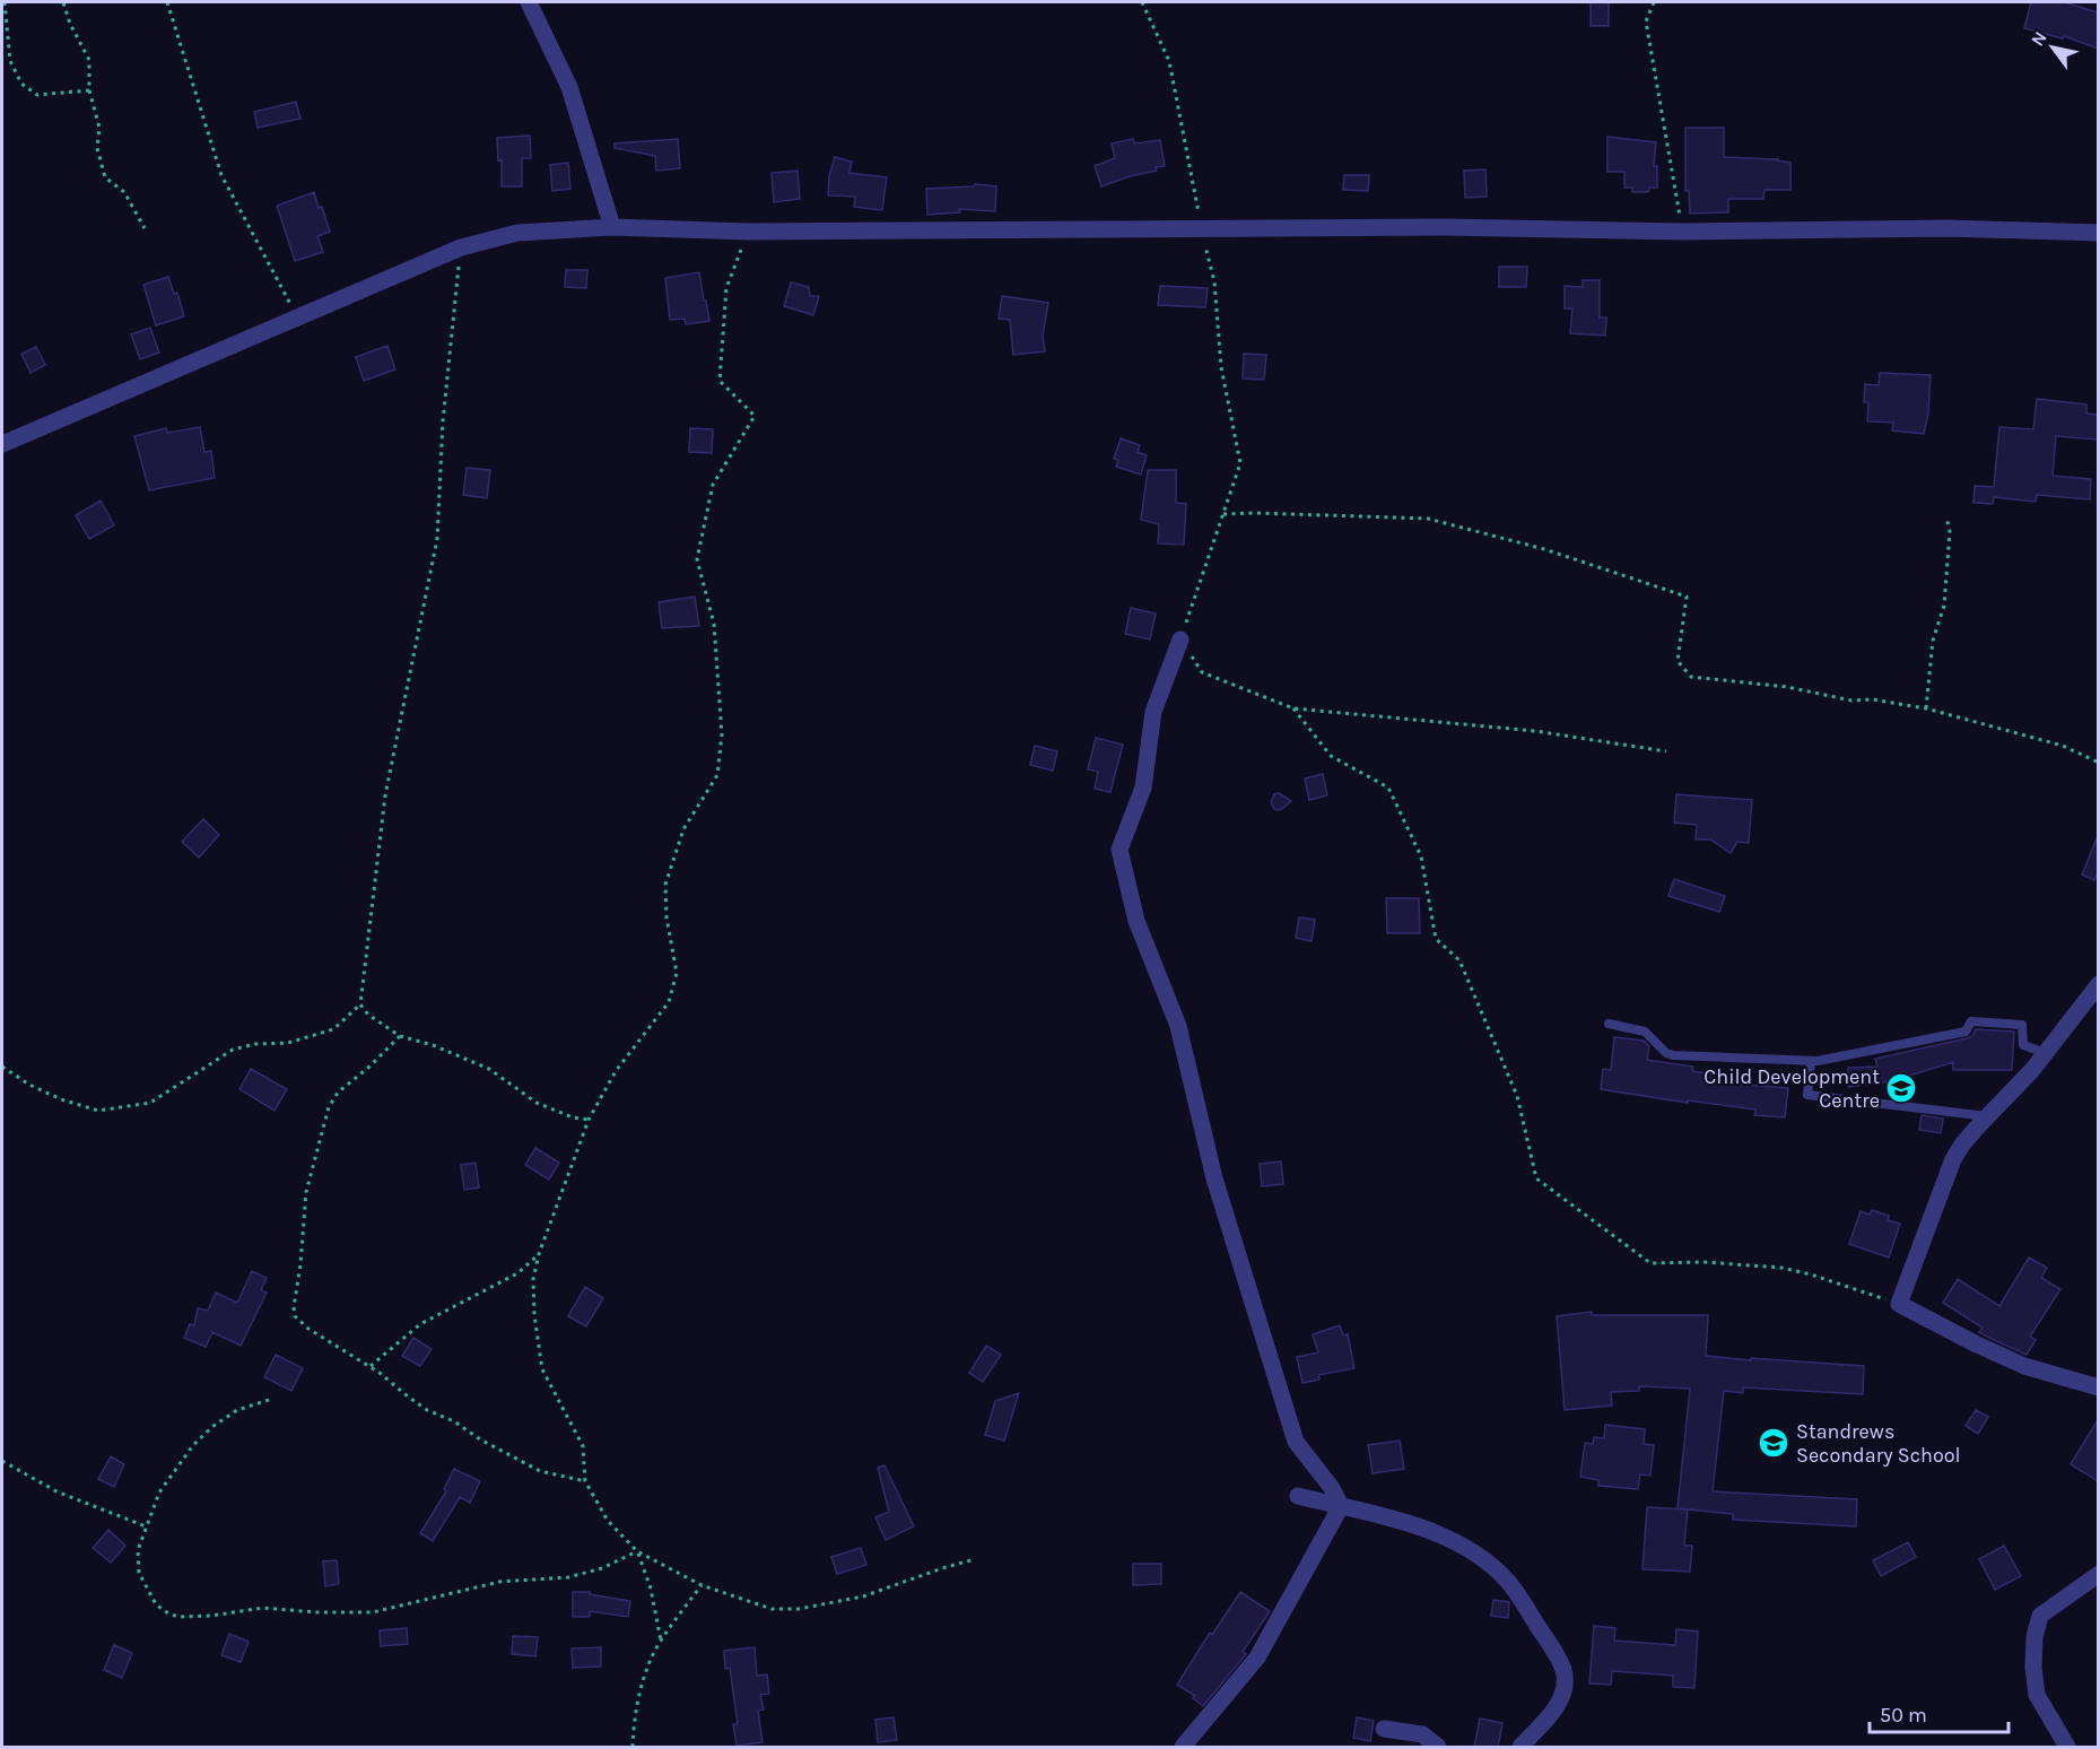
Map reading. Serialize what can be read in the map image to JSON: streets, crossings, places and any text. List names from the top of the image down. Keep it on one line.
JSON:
{"places":{"school or university":["Child Development Centre","Standrews Secondary School"]},"scale_bar":"50 m","north":"top left"}
